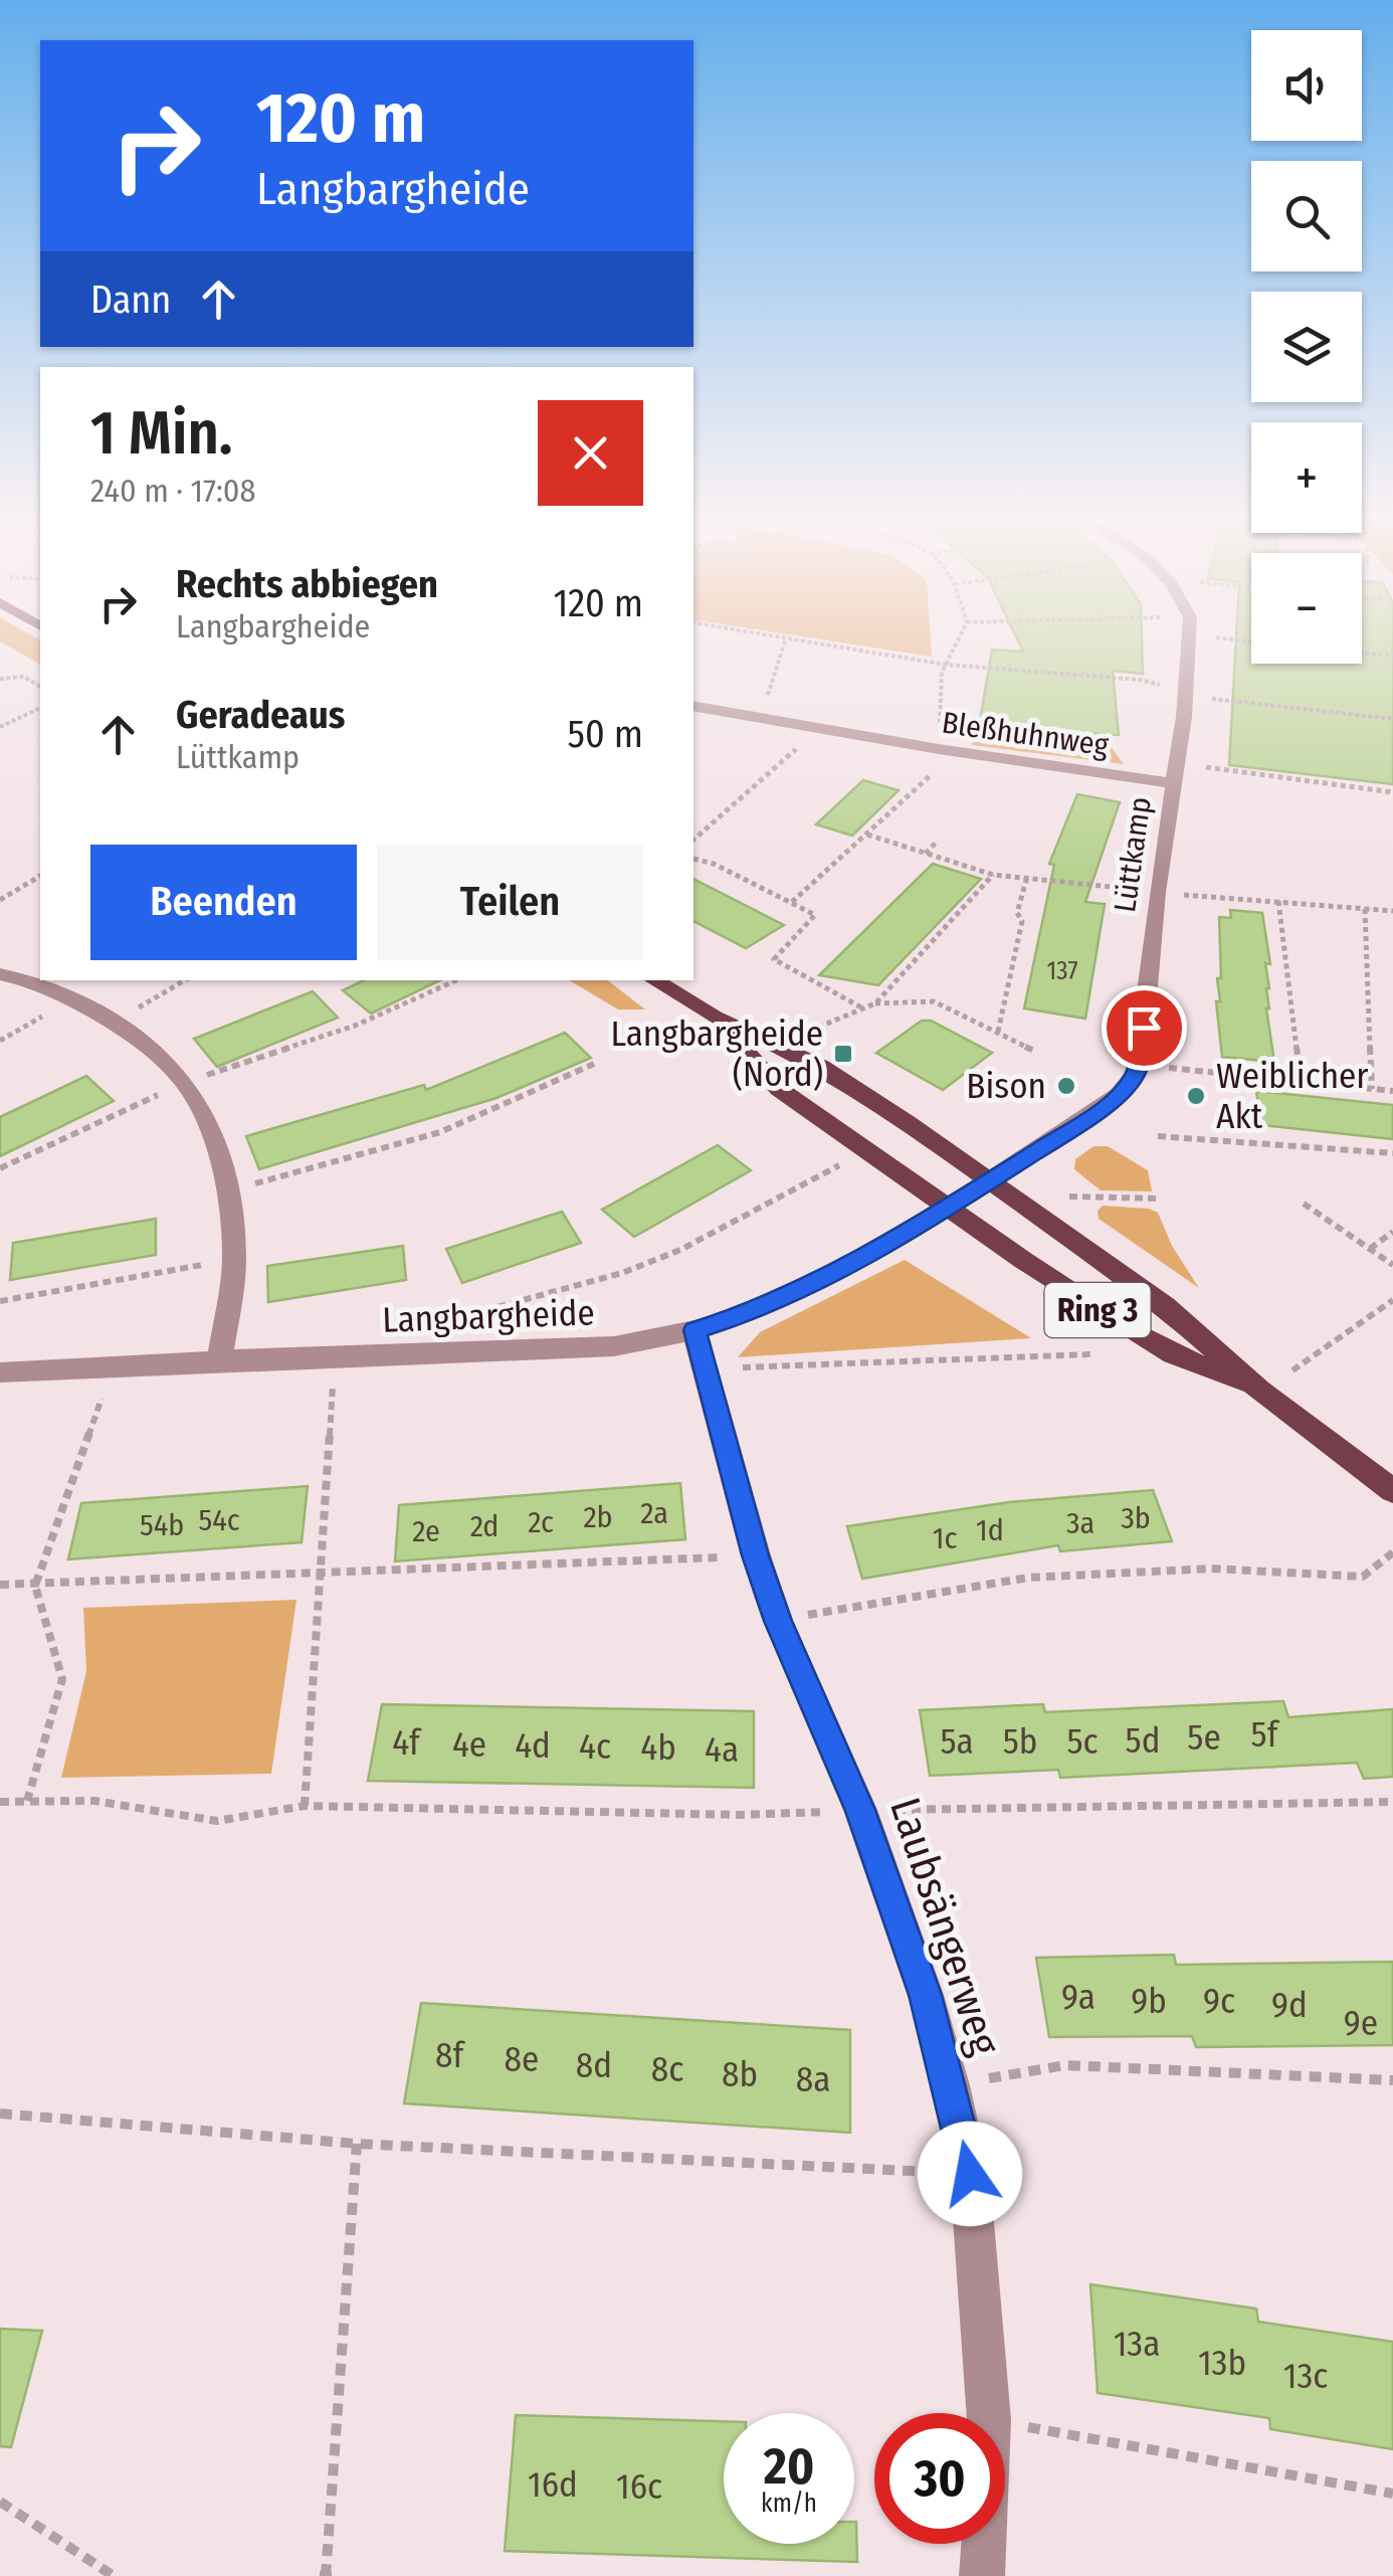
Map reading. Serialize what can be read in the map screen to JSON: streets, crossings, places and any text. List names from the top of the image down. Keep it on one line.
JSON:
{"streets":{"main road":["Ring 3"],"street":["Bleßhuhnweg","Lüttkamp","Langbargheide","Laubsängerweg"]},"crossings":[["Bleßhuhnweg","Lüttkamp"],["Lüttkamp","Ring 3"],["Lüttkamp","Langbargheide"],["Ring 3","Langbargheide"],["Langbargheide","Laubsängerweg"]],"places":{"transit":["Langbargheide (Nord)"],"other":["Bison","Weiblicher Akt"]},"house_numbers":["137","2a","2b","3b","54c","2c","3a","54b","2d","1d","2e","1c","5f","5e","5d","5a","5b","5c","4f","4e","4d","4c","4b","4a","9a","9b","9c","9d","9e","8f","8e","8d","8c","8b","8a","13a","13b","13c","16d","16c"],"page":{"map_buttons":["+","−"],"turn":["120 m","Langbargheide"],"then":"Dann","heading":["1 Min.","240 m · 17:08"],"list":[{"name":"Rechts abbiegen","note":"Langbargheide","value":"120 m"},{"name":"Geradeaus","note":"Lüttkamp","value":"50 m"}],"buttons":["Beenden","Teilen"],"speed":"20 km/h","limit":"30"}}
